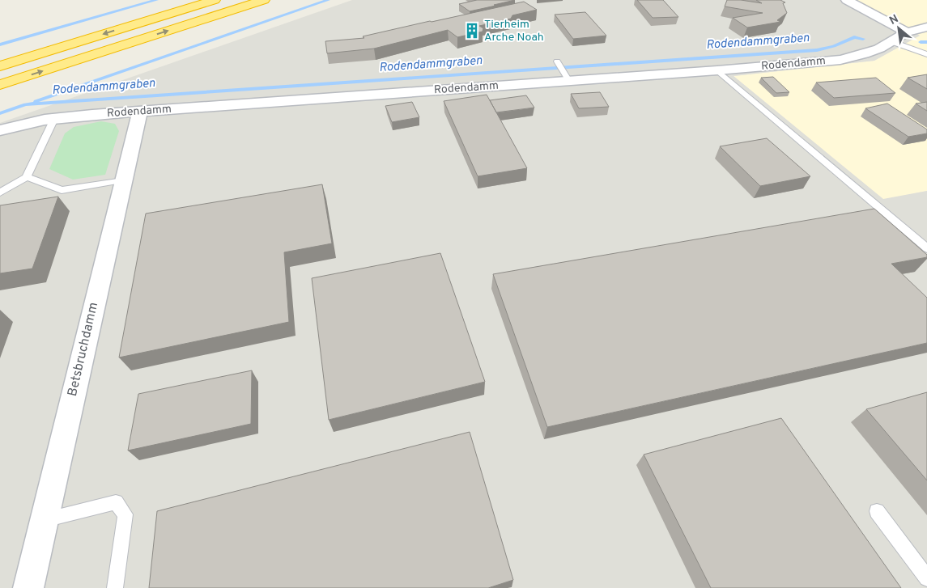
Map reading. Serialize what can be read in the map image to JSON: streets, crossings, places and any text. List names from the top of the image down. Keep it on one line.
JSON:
{"streets":{"street":["Rodendamm","Betsbruchdamm"]},"crossings":[["Rodendamm","Betsbruchdamm"]],"water":["Rodendammgraben"],"places":{"building":["Tierheim Arche Noah"]},"north":"top left"}
